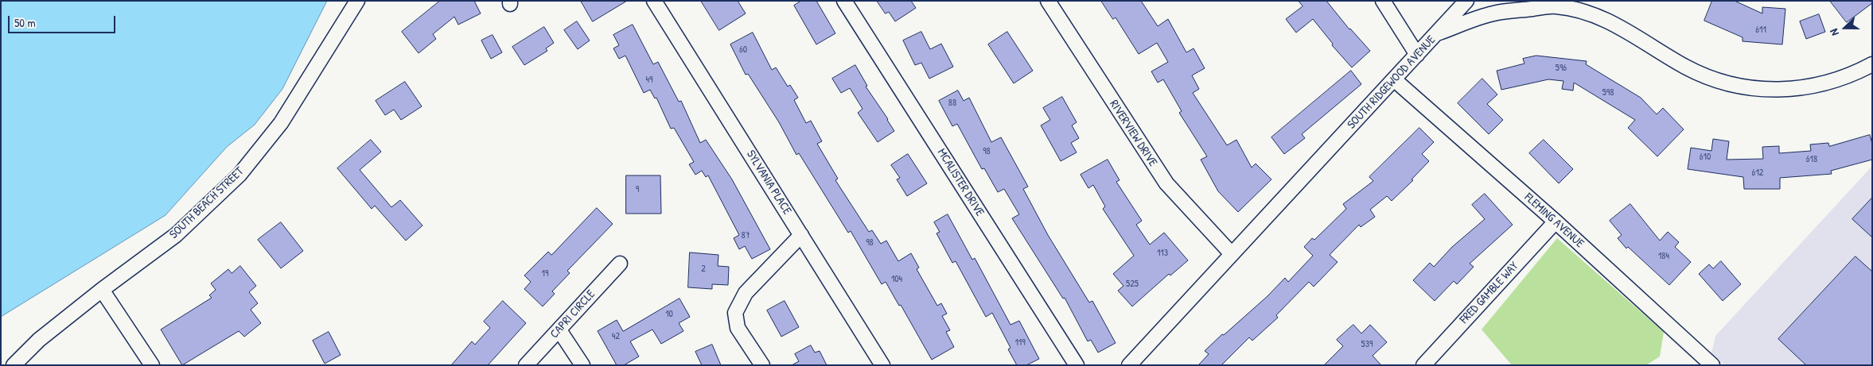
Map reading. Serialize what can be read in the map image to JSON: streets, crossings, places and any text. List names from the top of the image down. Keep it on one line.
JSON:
{"streets":{"street":["SOUTH RIDGEWOOD AVENUE","RIVERVIEW DRIVE","SYLVANIA PLACE","MCALISTER DRIVE","SOUTH BEACH STREET","FLEMING AVENUE","FRED GAMBLE WAY","CAPRI CIRCLE"]},"crossings":[["SOUTH RIDGEWOOD AVENUE","RIVERVIEW DRIVE"],["SOUTH RIDGEWOOD AVENUE","FLEMING AVENUE"],["FLEMING AVENUE","FRED GAMBLE WAY"]],"house_numbers":["611","60","596","49","598","88","98","610","618","612","9","87","98","113","184","2","19","104","525","10","42","119","539"],"scale_bar":"50 m","north":"left"}
